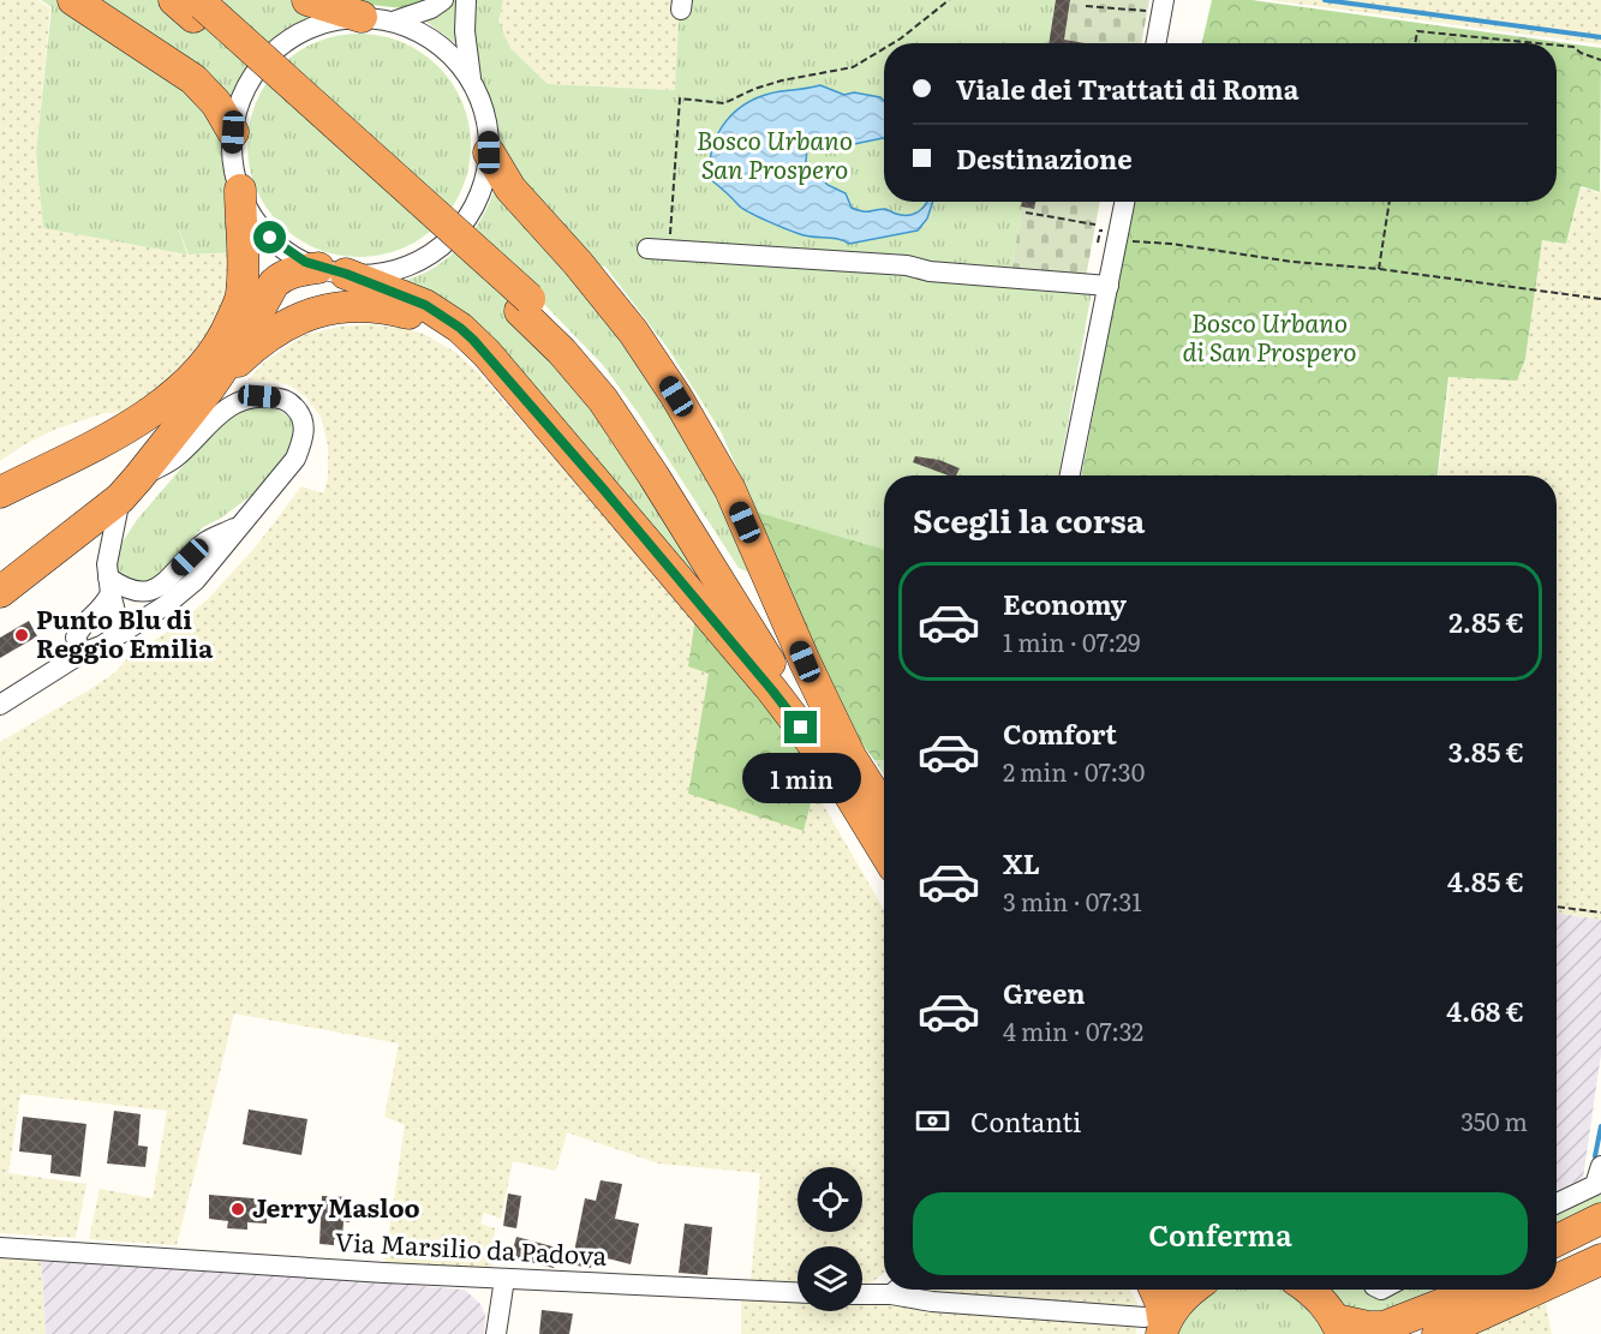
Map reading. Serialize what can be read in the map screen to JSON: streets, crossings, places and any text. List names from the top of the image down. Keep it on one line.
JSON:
{"streets":{"street":["Via Marsilio da Padova"]},"parks":["Bosco Urbano San Prospero","Bosco Urbano di San Prospero"],"places":["Punto Blu di Reggio Emilia","Jerry Masloo"],"page":{"banner":["Viale dei Trattati di Roma","Destinazione"],"heading":"Scegli la corsa","list":[{"name":"Economy","note":"1 min · 07:29","value":"2.85 €"},{"name":"Comfort","note":"2 min · 07:30","value":"3.85 €"},{"name":"XL","note":"3 min · 07:31","value":"4.85 €"},{"name":"Green","note":"4 min · 07:32","value":"4.68 €"}],"bubble":"1 min","pay":["Contanti","350 m"],"buttons":"Conferma"}}
